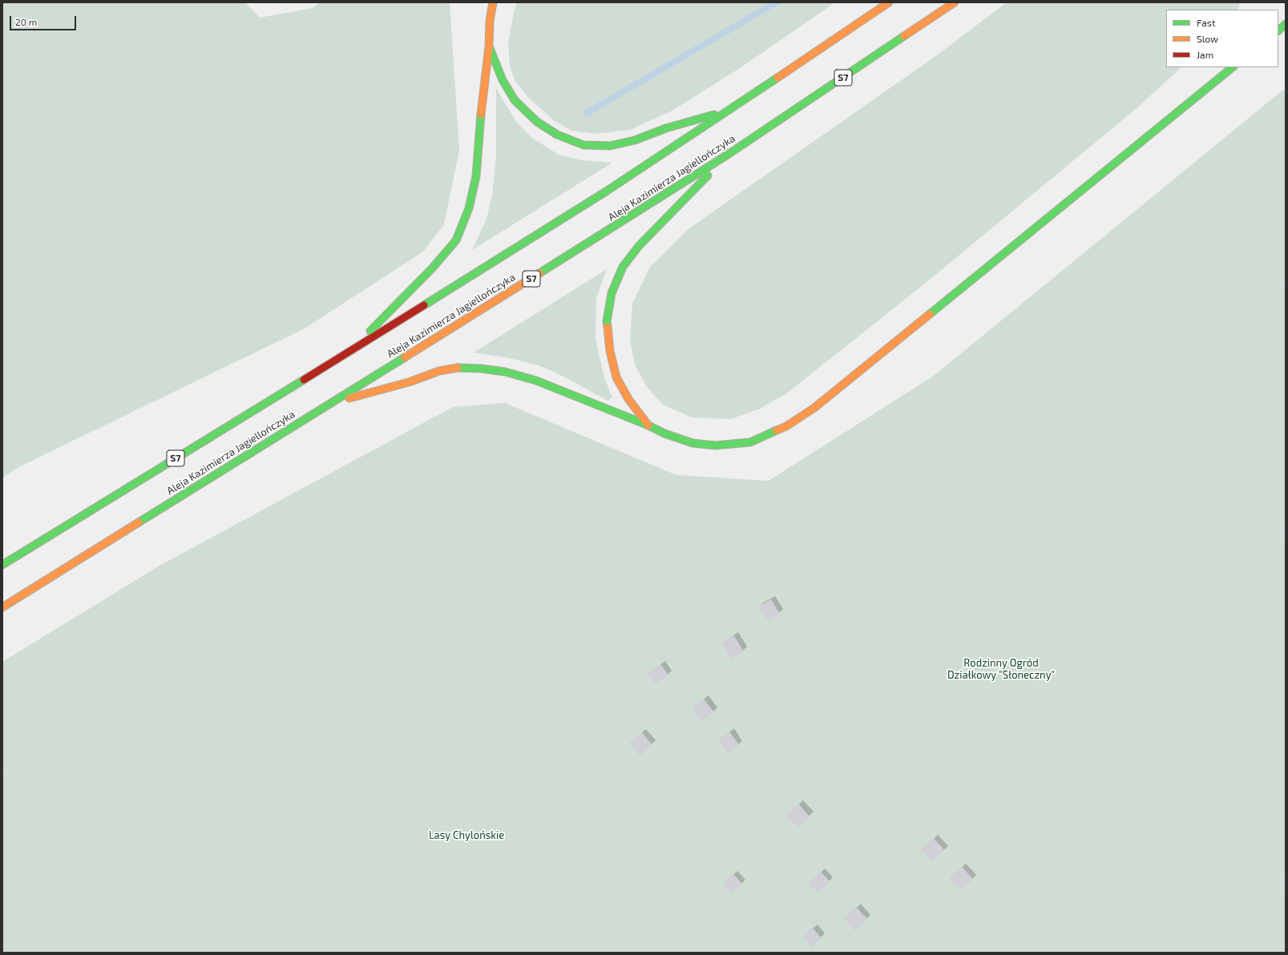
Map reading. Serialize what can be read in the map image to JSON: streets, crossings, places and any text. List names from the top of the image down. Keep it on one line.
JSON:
{"streets":{"highway":["S7","Aleja Kazimierza Jagiellończyka"]},"parks":["Rodzinny Ogród Działkowy \"Słoneczny\"","Lasy Chylońskie"],"legend":["Fast","Slow","Jam"],"scale_bar":"20 m"}
